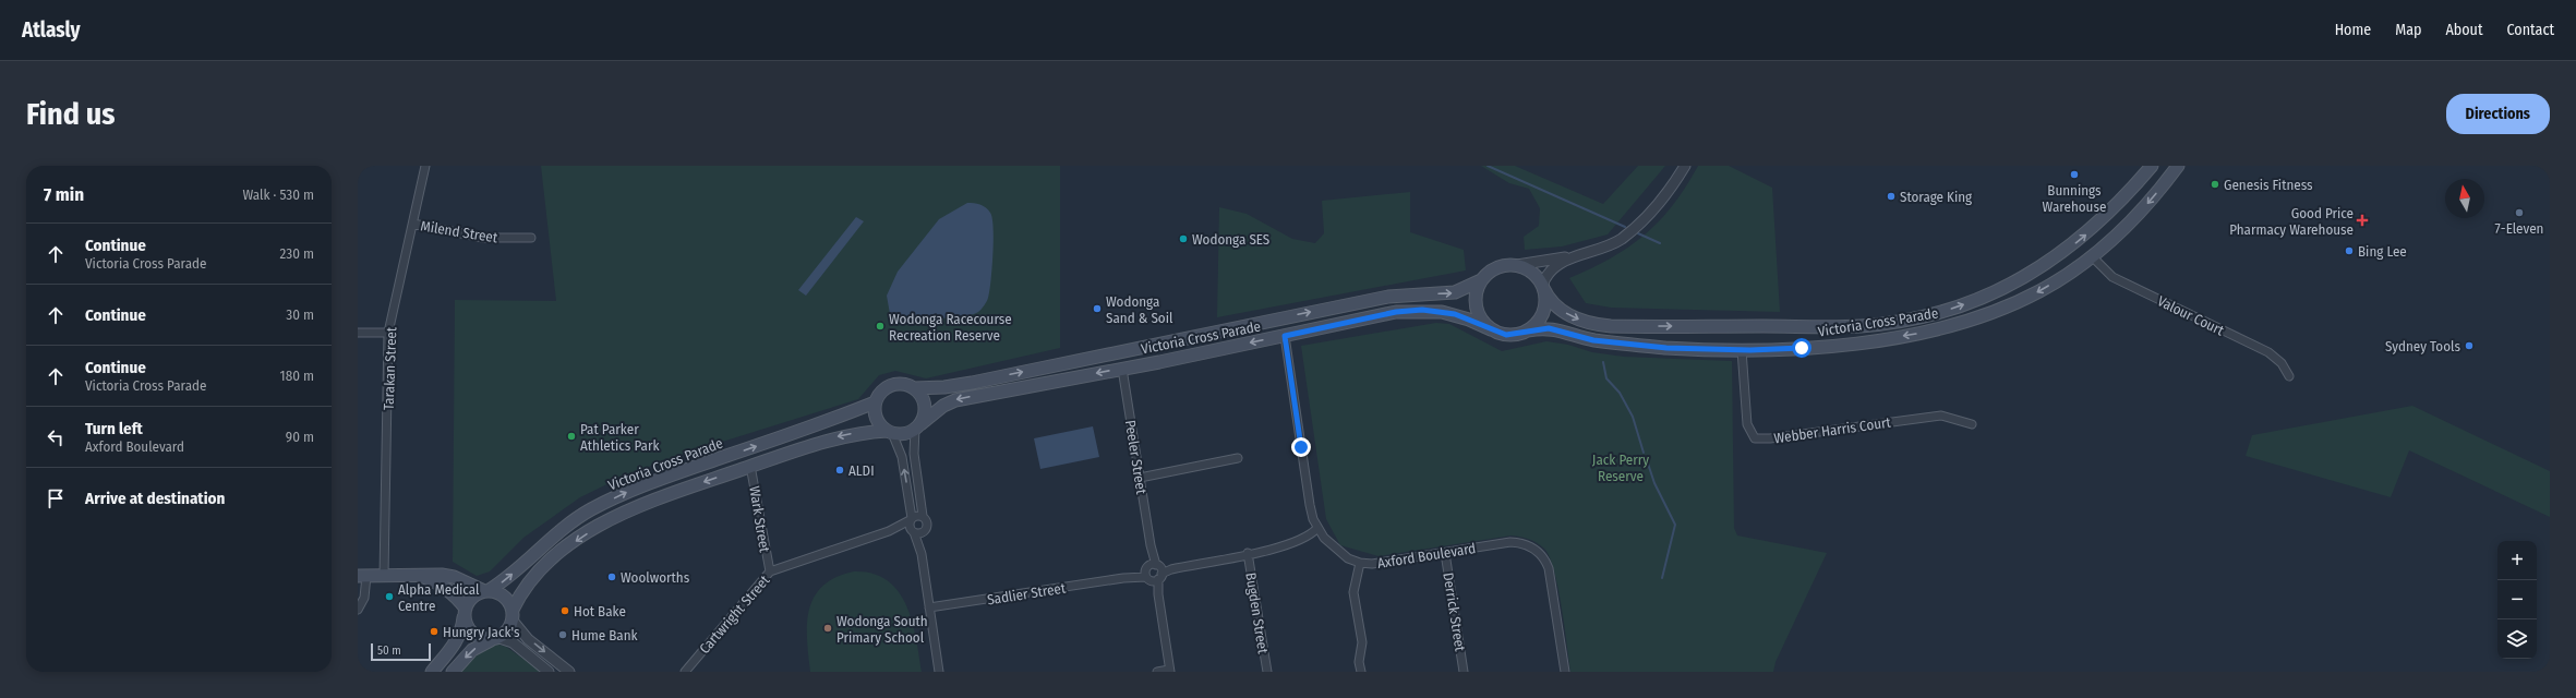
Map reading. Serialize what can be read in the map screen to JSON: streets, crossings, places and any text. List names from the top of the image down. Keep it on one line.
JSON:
{"streets":{"main road":["Victoria Cross Parade"],"street":["Milend Street","Valour Court","Tarakan Street","Webber Harris Court","Peeler Street","Wark Street","Axford Boulevard","Sadlier Street","Derrick Street","Bugden Street","Cartwright Street"]},"crossings":[["Milend Street","Tarakan Street"],["Valour Court","Victoria Cross Parade"],["Victoria Cross Parade","Webber Harris Court"],["Victoria Cross Parade","Peeler Street"],["Victoria Cross Parade","Wark Street"],["Victoria Cross Parade","Axford Boulevard"],["Peeler Street","Sadlier Street"],["Wark Street","Cartwright Street"],["Axford Boulevard","Sadlier Street"],["Axford Boulevard","Derrick Street"],["Sadlier Street","Bugden Street"]],"parks":["Jack Perry Reserve"],"places":{"other":["Bunnings Warehouse","Genesis Fitness","Storage King","7-Eleven","Wodonga SES","Bing Lee","Wodonga Sand & Soil","Wodonga Racecourse Recreation Reserve","Sydney Tools","Pat Parker Athletics Park","ALDI","Woolworths","Alpha Medical Centre","Hot Bake","Wodonga South Primary School","Hungry Jack's","Hume Bank"],"health":["Good Price Pharmacy Warehouse"]},"scale_bar":"50 m","north":"top","page":{"header":"Atlasly","nav":["Home","Map","About","Contact"],"buttons":"Directions","title":"Find us","heading":["7 min","Walk · 530 m"],"list":[["Continue","Victoria Cross Parade","230 m"],["Continue","30 m"],["Continue","Victoria Cross Parade","180 m"],["Turn left","Axford Boulevard","90 m"],"Arrive at destination"],"map_buttons":["+","−"],"scale":"50 m"}}
